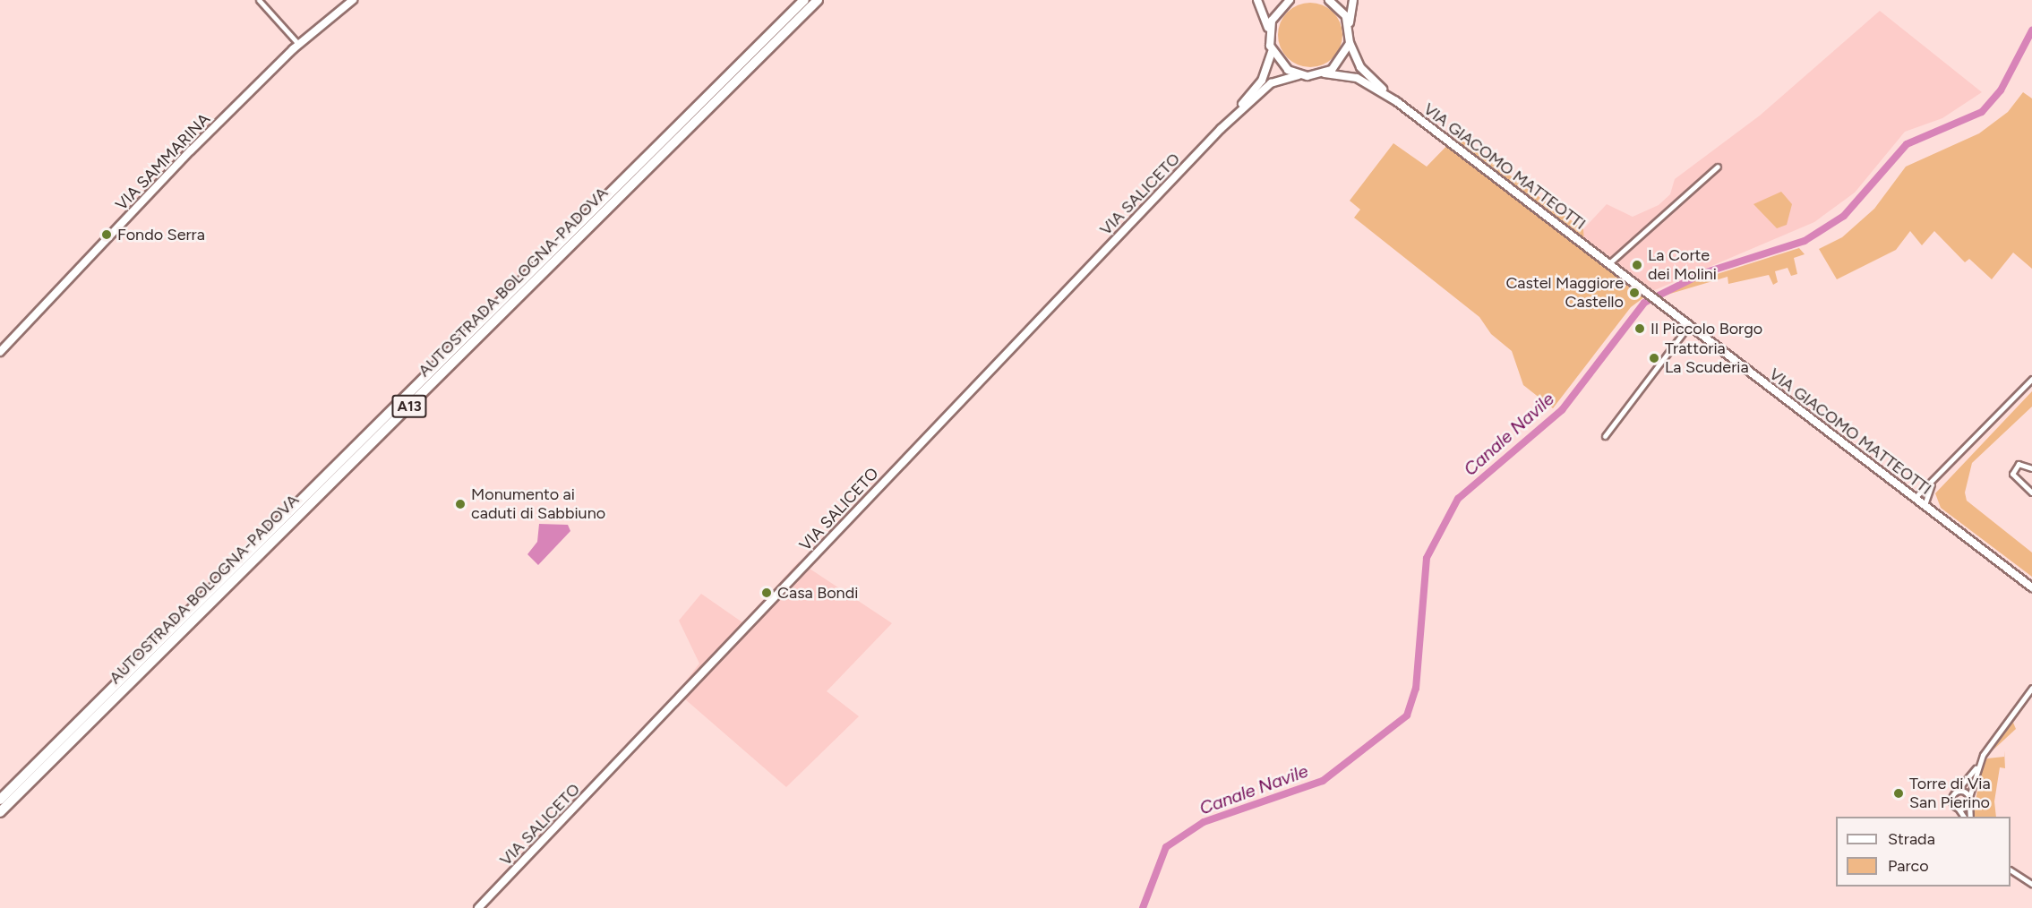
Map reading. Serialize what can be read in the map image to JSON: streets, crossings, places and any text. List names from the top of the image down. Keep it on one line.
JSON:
{"streets":{"highway":["AUTOSTRADA BOLOGNA-PADOVA","A13"],"main road":["VIA SAMMARINA","VIA GIACOMO MATTEOTTI","VIA SALICETO"]},"crossings":[["VIA GIACOMO MATTEOTTI","VIA SALICETO"]],"water":["Canale Navile"],"places":["Fondo Serra","La Corte dei Molini","Castel Maggiore Castello","Il Piccolo Borgo","Trattoria La Scuderia","Monumento ai caduti di Sabbiuno","Casa Bondi","Torre di Via San Pierino"],"legend":["Strada","Parco"]}
